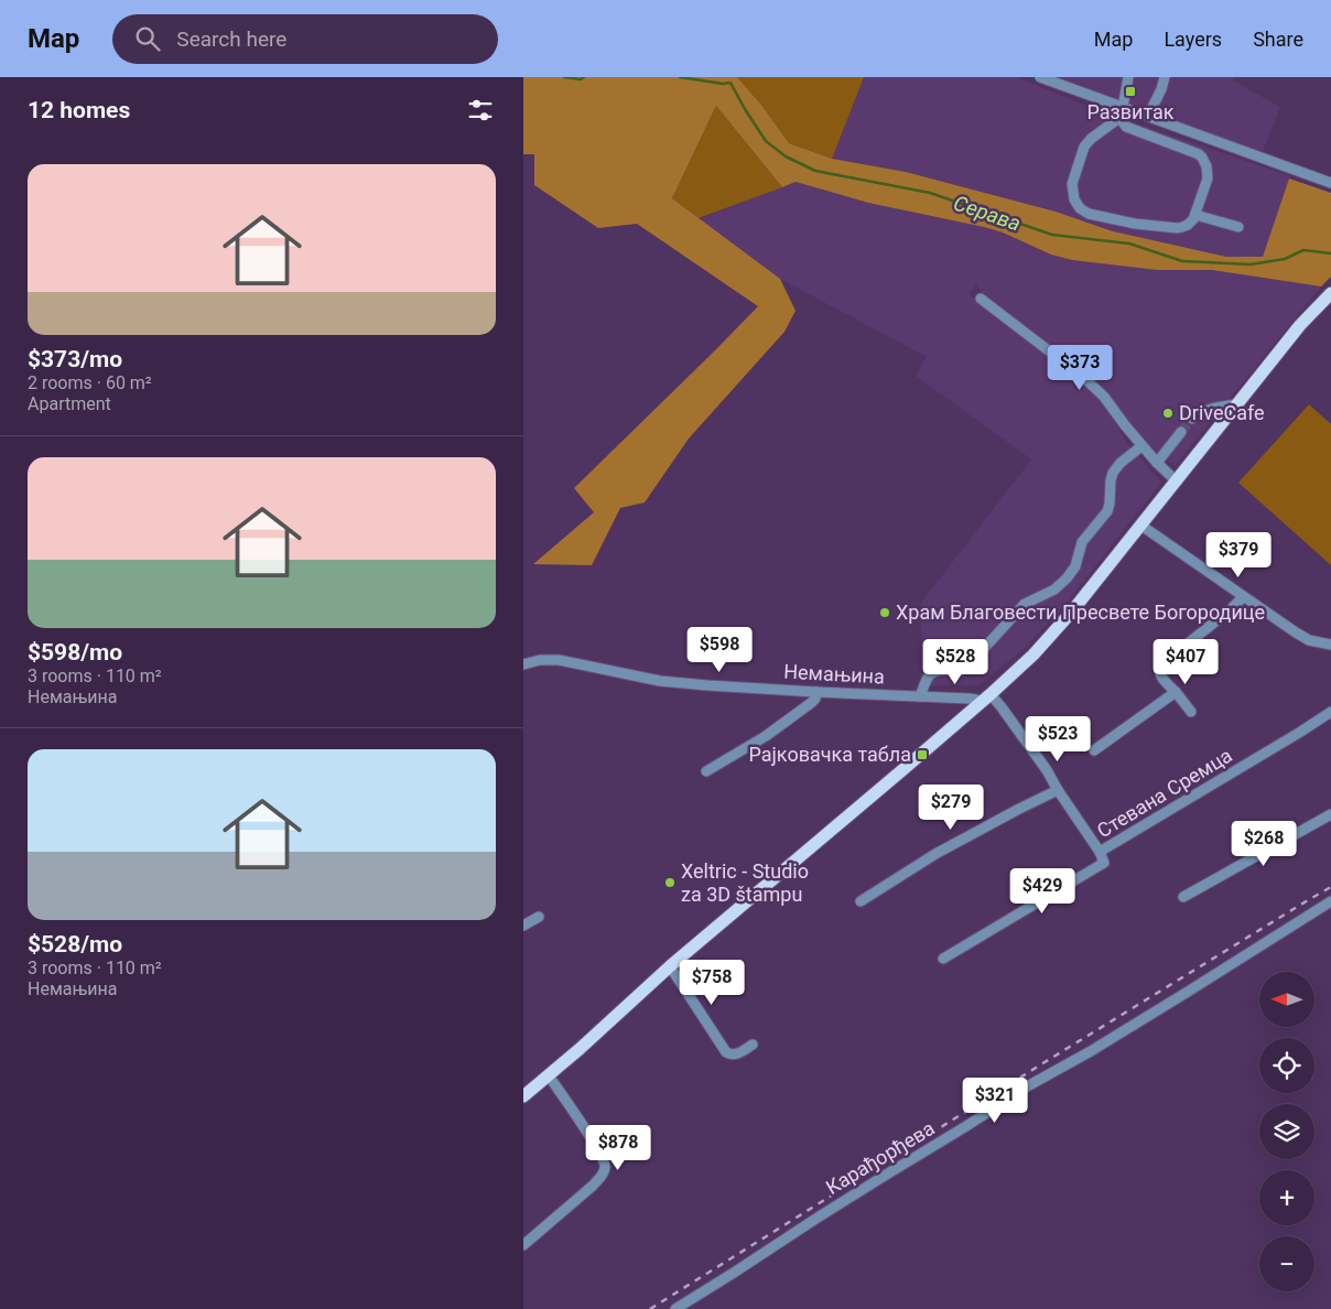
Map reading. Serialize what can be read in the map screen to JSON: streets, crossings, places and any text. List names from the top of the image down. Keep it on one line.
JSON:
{"streets":{"street":["Немањина","Стевана Сремца","Карађорђева"]},"water":["Серава"],"places":{"transit":["Развитак","Рајковачка табла"],"other":["DriveCafe","Храм Благовести Пресвете Богородице","Xeltric - Studio za 3D štampu"]},"north":"left","page":{"header":"Map","search":"Search here","nav":["Map","Layers","Share"],"heading":"12 homes","list":[{"name":"$373/mo","note":"2 rooms · 60 m² · Apartment"},{"name":"$598/mo","note":"3 rooms · 110 m² · Немањина"},{"name":"$528/mo","note":"3 rooms · 110 m² · Немањина"}],"price":["$373","$379","$598","$528","$407","$523","$279","$268","$429","$758","$321","$878"],"map_buttons":["+","−"]}}
